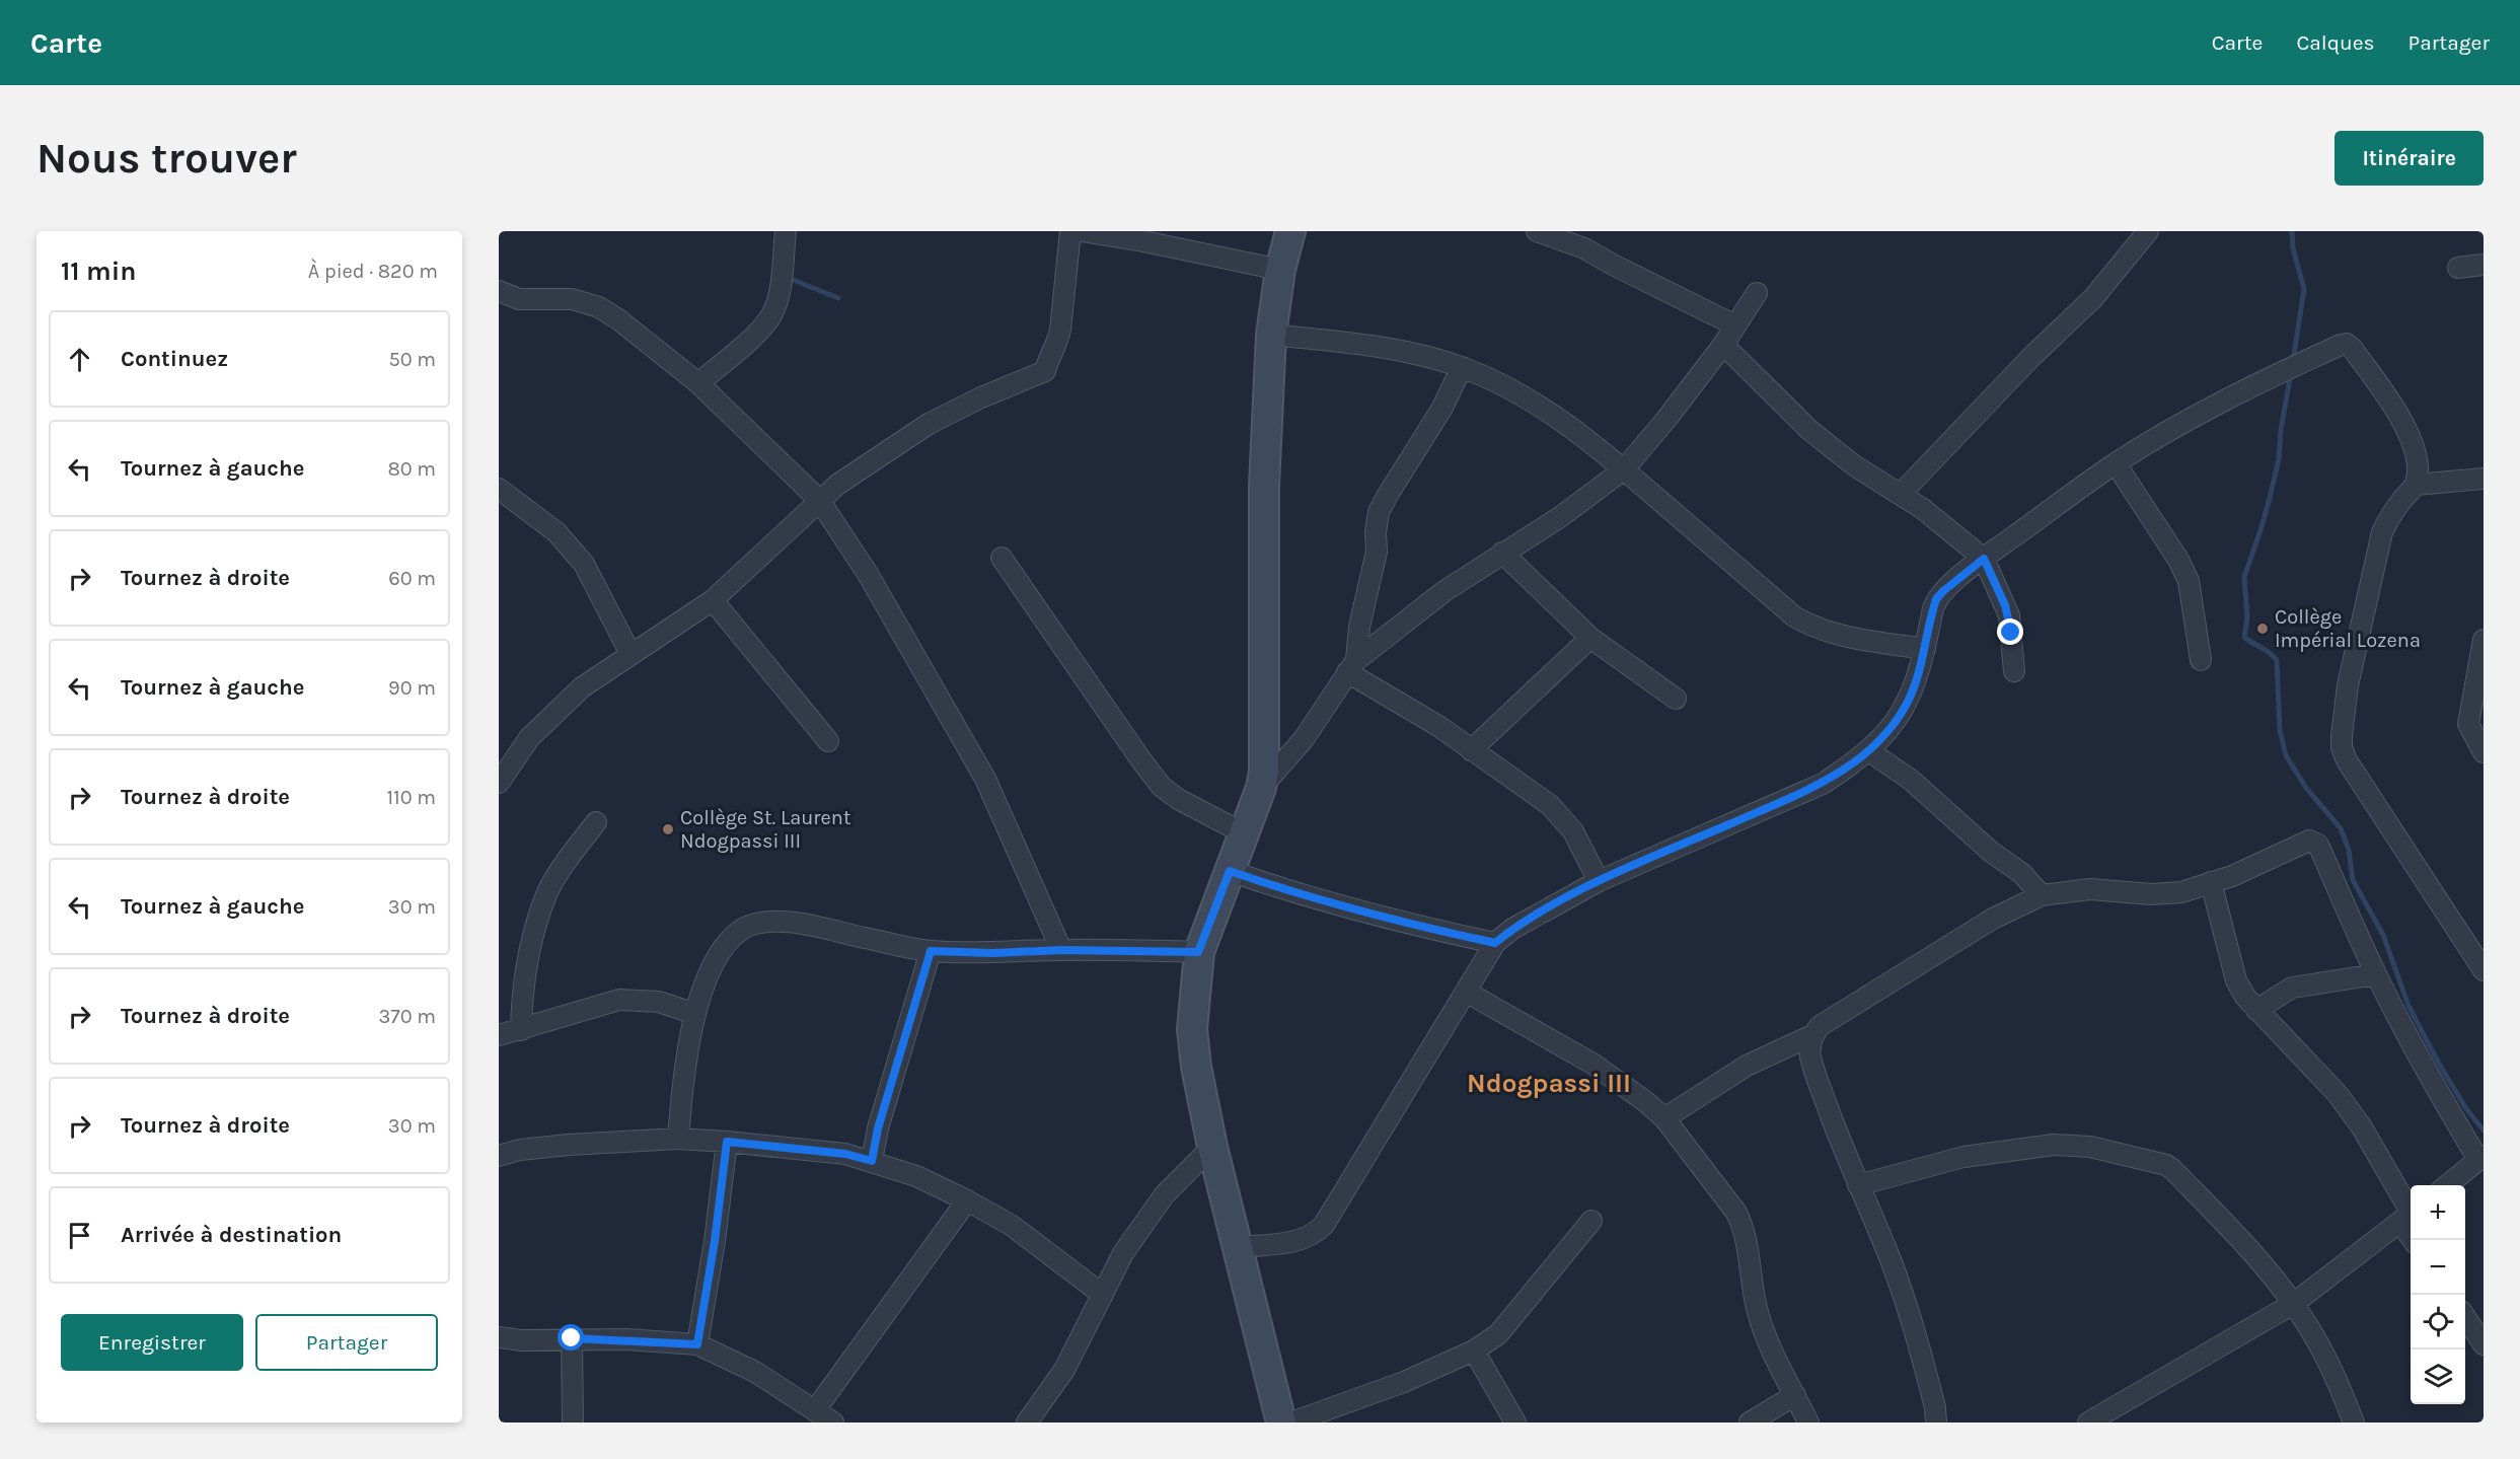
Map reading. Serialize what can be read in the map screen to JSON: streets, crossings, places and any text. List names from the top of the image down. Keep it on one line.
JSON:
{"districts":["Ndogpassi III"],"places":["Collège Impérial Lozena","Collège St. Laurent Ndogpassi III"],"page":{"header":"Carte","nav":["Carte","Calques","Partager"],"buttons":["Itinéraire",["Enregistrer","Partager"]],"title":"Nous trouver","heading":["11 min","À pied · 820 m"],"list":[["Continuez","50 m"],["Tournez à gauche","80 m"],["Tournez à droite","60 m"],["Tournez à gauche","90 m"],["Tournez à droite","110 m"],["Tournez à gauche","30 m"],["Tournez à droite","370 m"],["Tournez à droite","30 m"],"Arrivée à destination"],"map_buttons":["+","−"]}}
